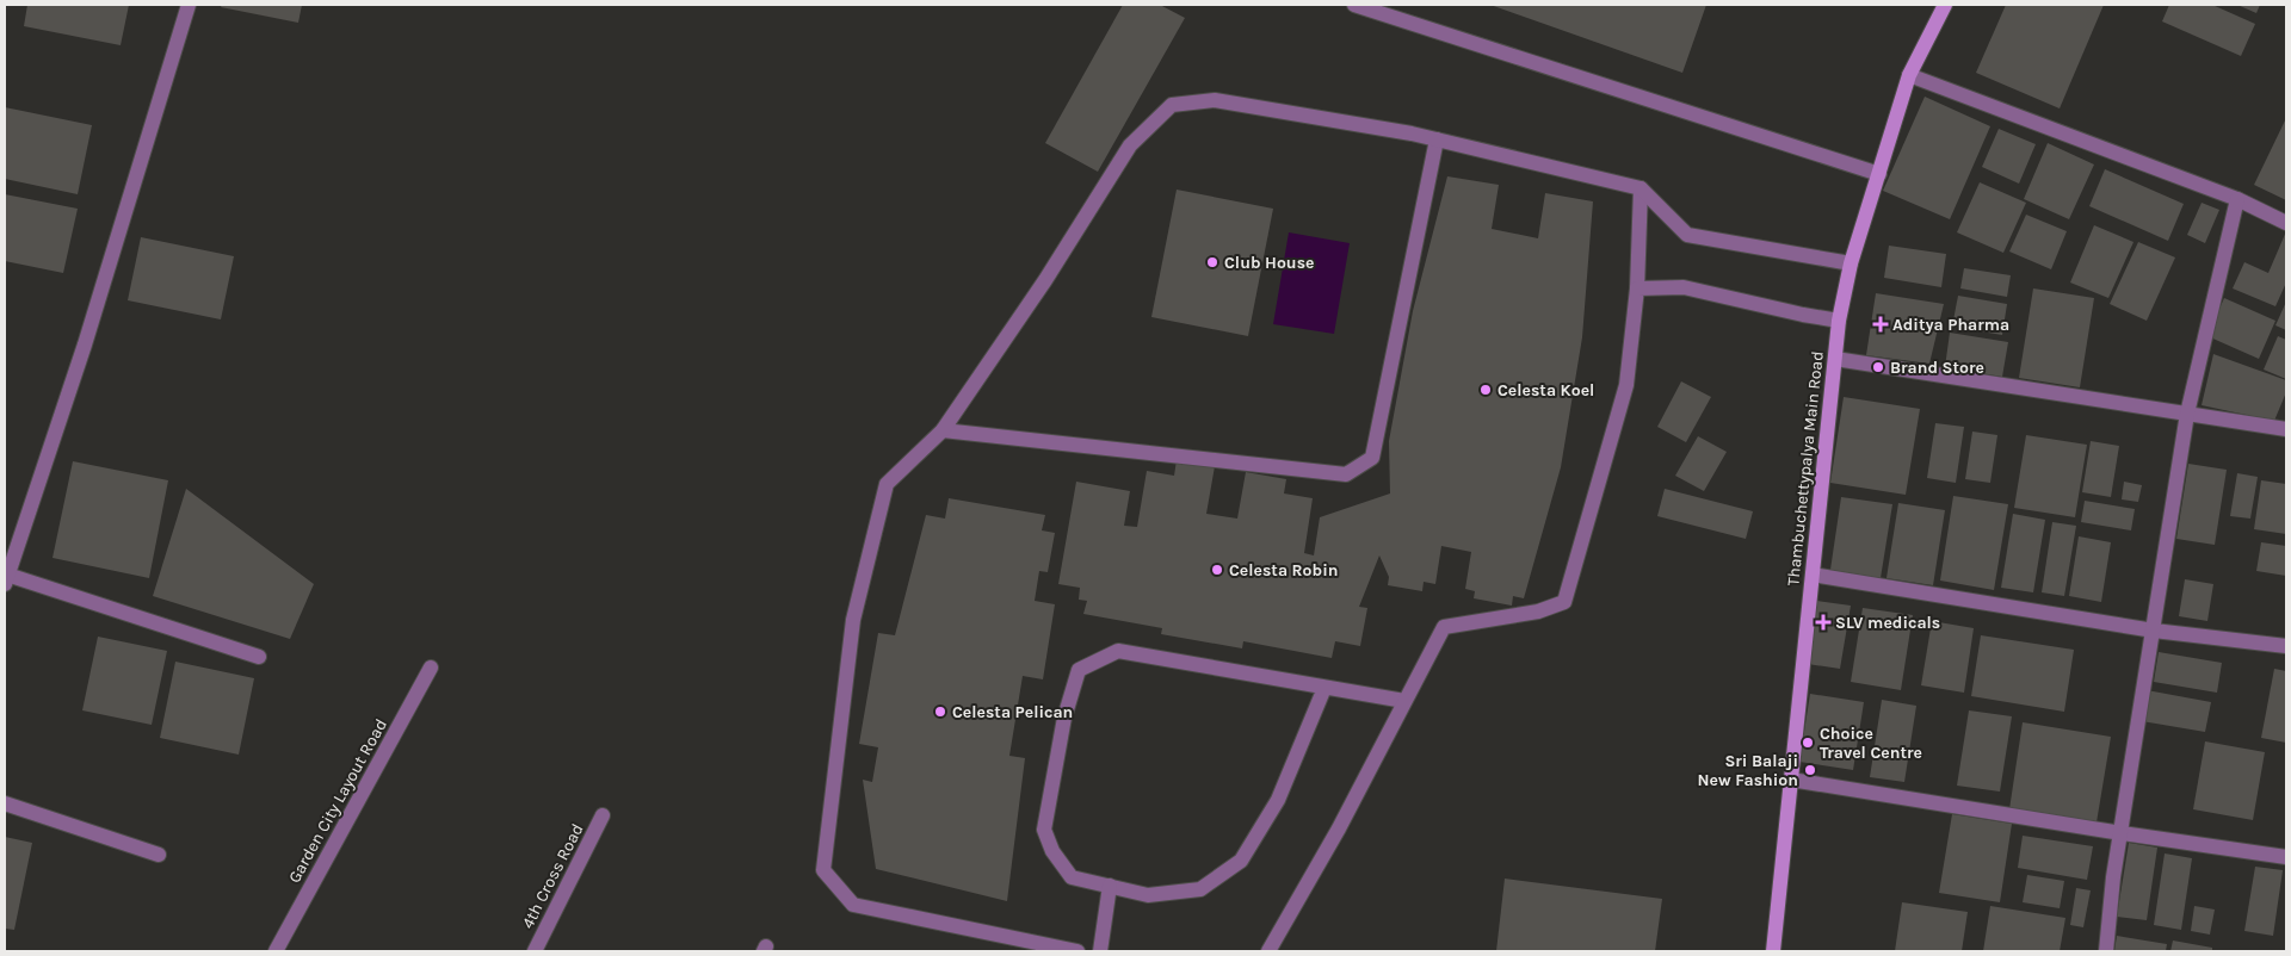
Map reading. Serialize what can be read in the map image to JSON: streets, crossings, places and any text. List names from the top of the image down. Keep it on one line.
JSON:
{"streets":{"main road":["Thambuchettypalya Main Road"],"street":["Garden City Layout Road","4th Cross Road"]},"places":{"other":["Club House","Brand Store","Celesta Koel","Celesta Robin","Celesta Pelican","Choice Travel Centre","Sri Balaji New Fashion"],"health":["Aditya Pharma","SLV medicals"]}}
